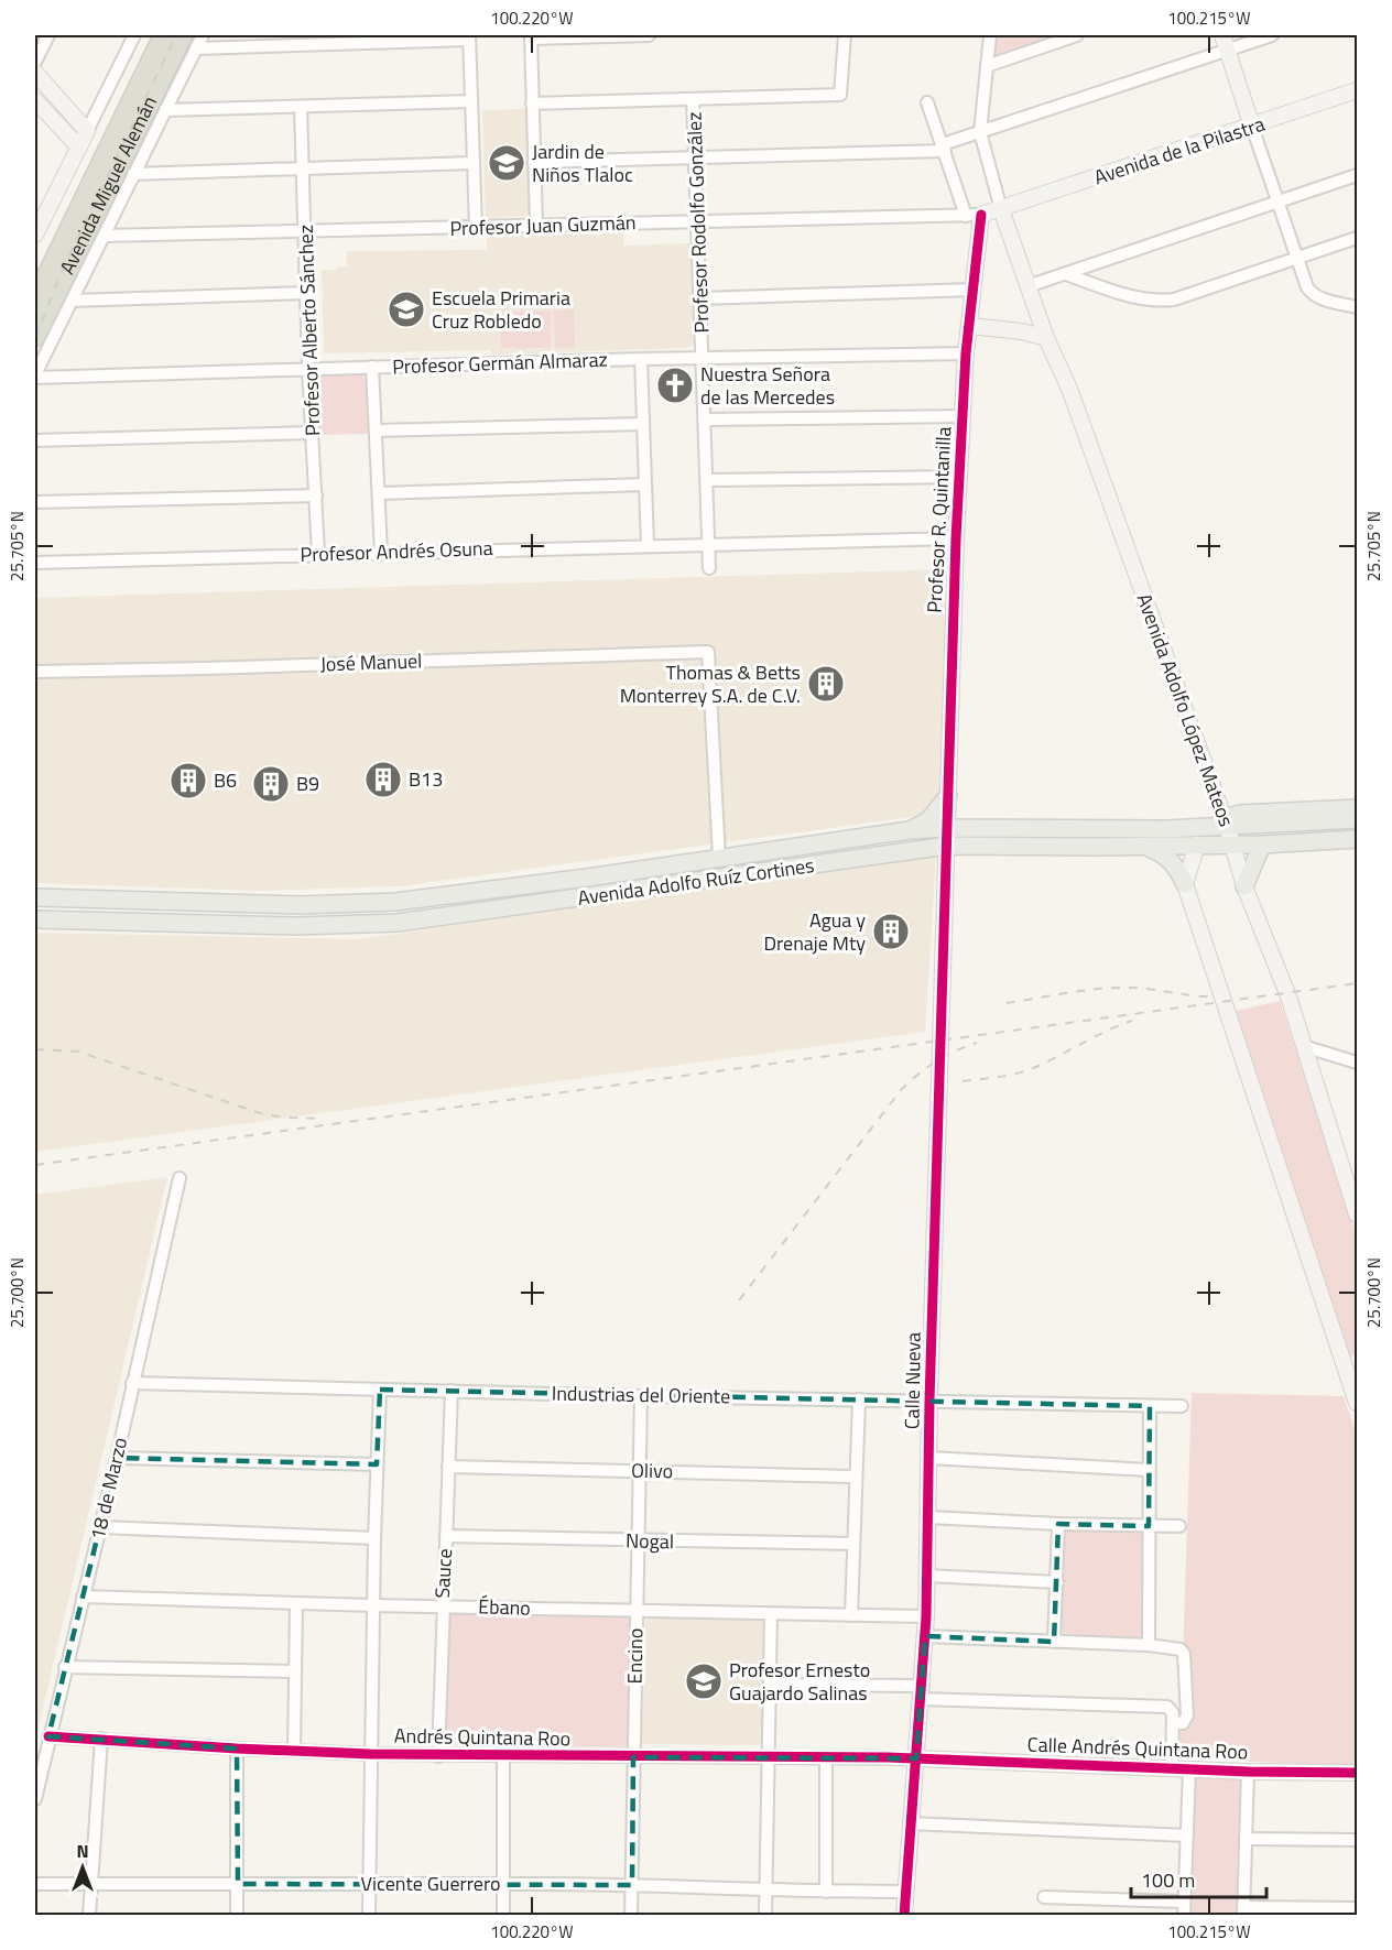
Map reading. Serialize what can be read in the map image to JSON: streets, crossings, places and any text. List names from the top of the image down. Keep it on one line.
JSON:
{"streets":{"highway":["Avenida Miguel Alemán"],"main road":["Avenida Adolfo Ruíz Cortines"],"street":["Avenida de la Pilastra","Profesor Rodolfo González","Profesor Juan Guzmán","Profesor Alberto Sánchez","Profesor Germán Almaraz","Profesor R. Quintanilla","Profesor Andrés Osuna","José Manuel","Avenida Adolfo López Mateos","Calle Nueva","Industrias del Oriente","Olivo","18 de Marzo","Nogal","Sauce","Ébano","Encino","Andrés Quintana Roo","Calle Andrés Quintana Roo","Vicente Guerrero"]},"crossings":[["Avenida de la Pilastra","Profesor Juan Guzmán"],["Avenida de la Pilastra","Profesor R. Quintanilla"],["Avenida de la Pilastra","Avenida Adolfo López Mateos"],["Profesor Rodolfo González","Profesor Juan Guzmán"],["Profesor Rodolfo González","Profesor Germán Almaraz"],["Profesor Rodolfo González","Profesor Andrés Osuna"],["Profesor Juan Guzmán","Profesor Alberto Sánchez"],["Profesor Juan Guzmán","Profesor R. Quintanilla"],["Profesor Alberto Sánchez","Profesor Germán Almaraz"],["Profesor Alberto Sánchez","Profesor Andrés Osuna"],["Profesor Germán Almaraz","Profesor R. Quintanilla"],["Profesor R. Quintanilla","Profesor Andrés Osuna"],["Profesor R. Quintanilla","Avenida Adolfo Ruíz Cortines"],["Profesor R. Quintanilla","Calle Nueva"],["José Manuel","Avenida Adolfo Ruíz Cortines"],["Avenida Adolfo López Mateos","Avenida Adolfo Ruíz Cortines"],["Avenida Adolfo Ruíz Cortines","Calle Nueva"],["Calle Nueva","Industrias del Oriente"],["Calle Nueva","Ébano"],["Calle Nueva","Andrés Quintana Roo"],["Calle Nueva","Calle Andrés Quintana Roo"],["Calle Nueva","Vicente Guerrero"],["Industrias del Oriente","18 de Marzo"],["Industrias del Oriente","Sauce"],["Industrias del Oriente","Encino"],["Olivo","Sauce"],["Olivo","Encino"],["18 de Marzo","Ébano"],["18 de Marzo","Andrés Quintana Roo"],["Nogal","Sauce"],["Nogal","Encino"],["Sauce","Ébano"],["Sauce","Andrés Quintana Roo"],["Ébano","Encino"],["Encino","Andrés Quintana Roo"],["Encino","Vicente Guerrero"],["Andrés Quintana Roo","Calle Andrés Quintana Roo"]],"places":{"school or university":["Jardin de Niños Tlaloc","Escuela Primaria Cruz Robledo","Profesor Ernesto Guajardo Salinas"],"church":["Nuestra Señora de las Mercedes"],"building":["Thomas & Betts Monterrey S.A. de C.V.","B13","B6","B9","Agua y Drenaje Mty"]},"scale_bar":"100 m","north":"top","coordinates":["100.220°W","100.215°W","25.705°N","25.700°N"]}
